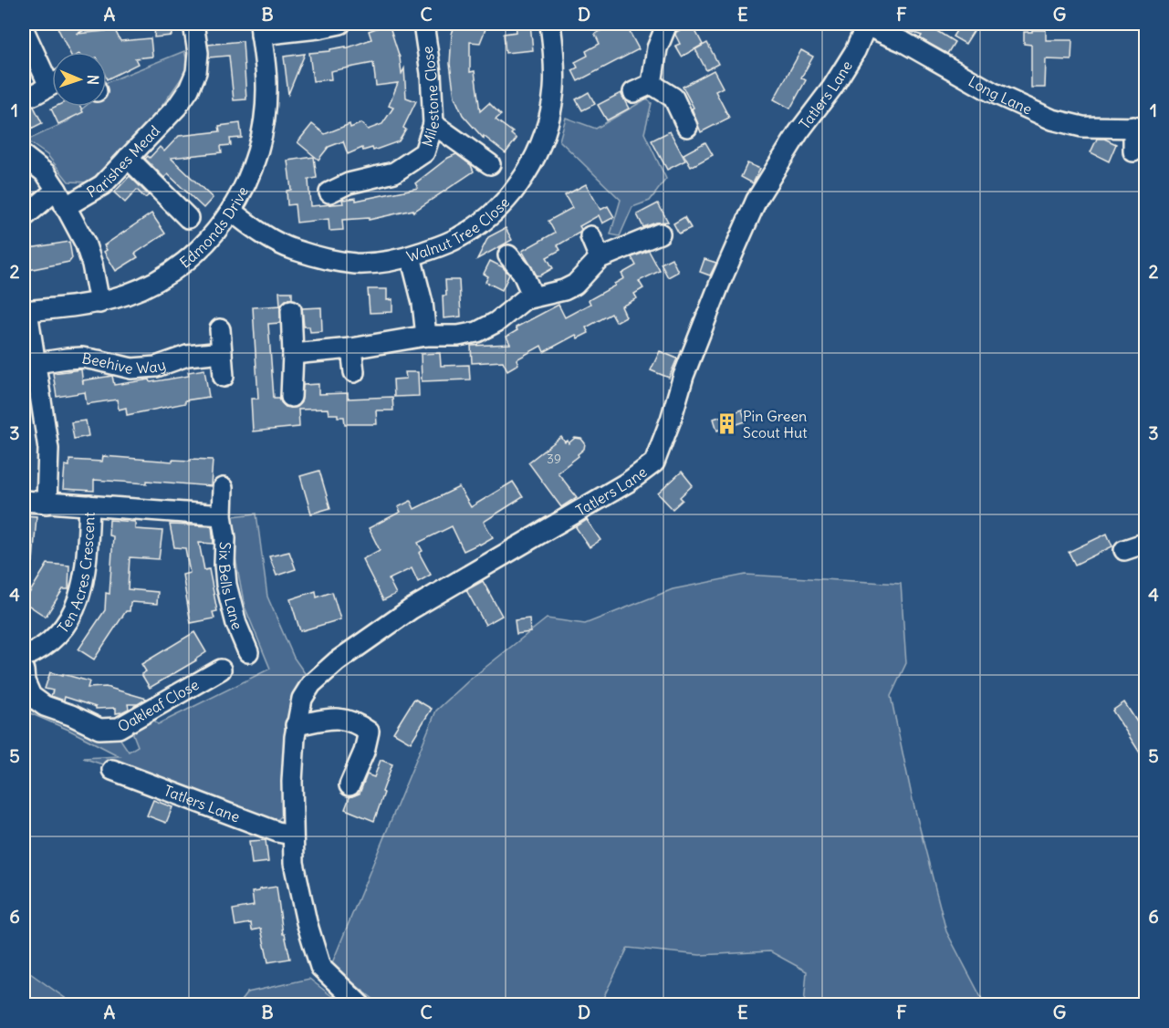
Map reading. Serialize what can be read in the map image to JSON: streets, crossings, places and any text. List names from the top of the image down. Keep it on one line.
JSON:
{"streets":{"street":["Tatlers Lane","Long Lane","Milestone Close","Parishes Mead","Edmonds Drive","Walnut Tree Close","Beehive Way","Ten Acres Crescent","Six Bells Lane","Oakleaf Close"]},"crossings":[["Tatlers Lane","Long Lane"],["Edmonds Drive","Walnut Tree Close"]],"places":{"building":["Pin Green Scout Hut"]},"house_numbers":["39"],"north":"right","grid":{"columns":["A","B","C","D","E","F","G"],"rows":["1","2","3","4","5","6"]}}
